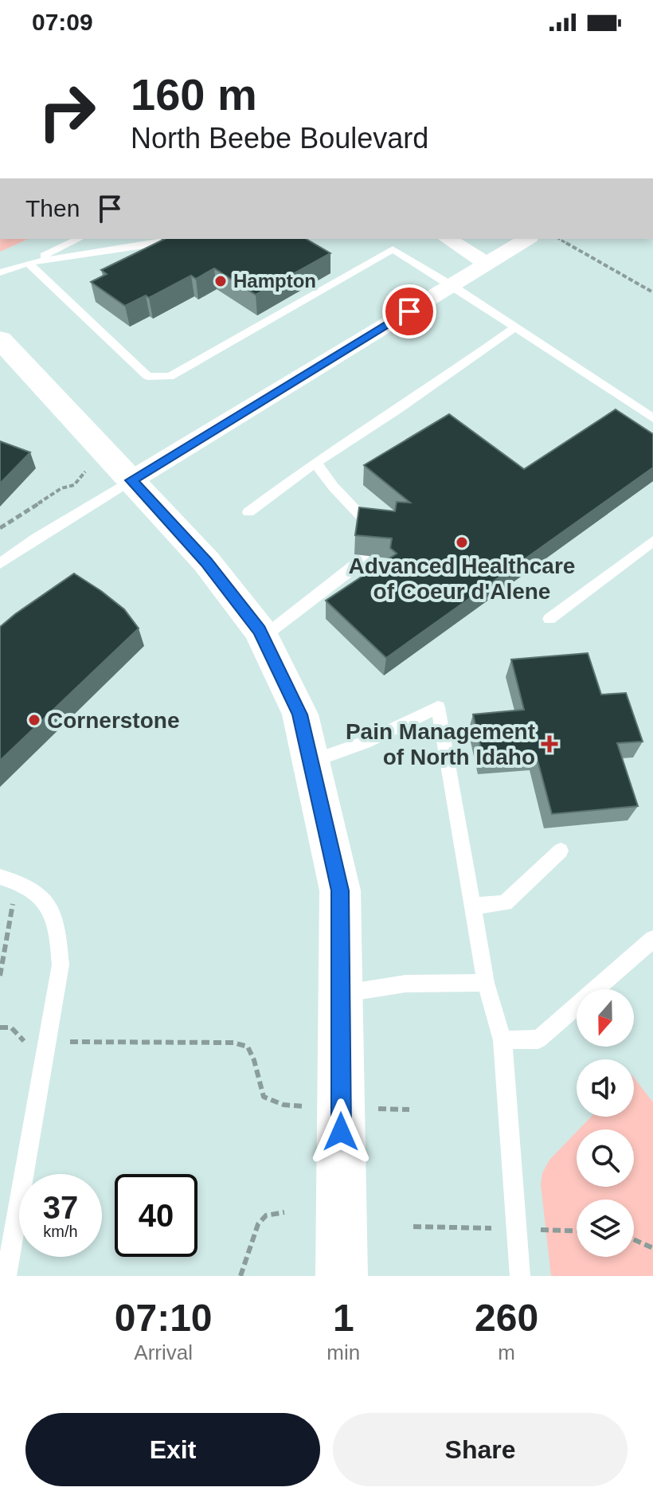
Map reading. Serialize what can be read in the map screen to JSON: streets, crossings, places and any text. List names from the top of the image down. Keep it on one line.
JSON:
{"places":{"other":["Hampton","Advanced Healthcare of Coeur d'Alene","Cornerstone"],"health":["Pain Management of North Idaho"]},"north":"bottom","page":{"status":"07:09","turn":["160 m","North Beebe Boulevard"],"then":"Then","speed":"37 km/h","limit":"40","eta":["07:10","Arrival","1","min","260","m"],"buttons":["Exit","Share"]}}
